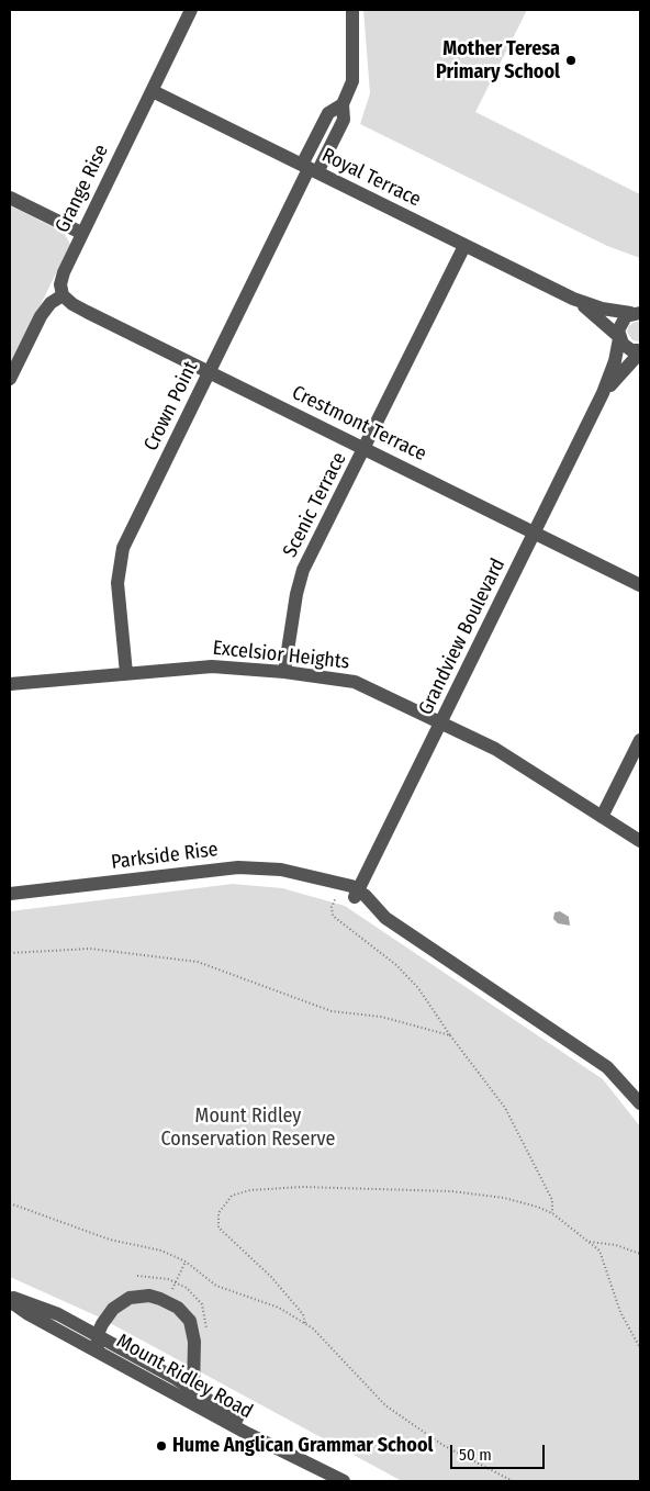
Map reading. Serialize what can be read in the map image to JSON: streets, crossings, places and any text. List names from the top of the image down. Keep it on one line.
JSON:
{"streets":{"street":["Royal Terrace","Grange Rise","Crown Point","Crestmont Terrace","Scenic Terrace","Grandview Boulevard","Excelsior Heights","Parkside Rise","Mount Ridley Road"]},"crossings":[["Royal Terrace","Grange Rise"],["Royal Terrace","Crown Point"],["Royal Terrace","Scenic Terrace"],["Royal Terrace","Grandview Boulevard"],["Grange Rise","Crestmont Terrace"],["Crown Point","Crestmont Terrace"],["Crown Point","Excelsior Heights"],["Crestmont Terrace","Scenic Terrace"],["Crestmont Terrace","Grandview Boulevard"],["Scenic Terrace","Excelsior Heights"],["Grandview Boulevard","Excelsior Heights"],["Grandview Boulevard","Parkside Rise"]],"parks":["Mount Ridley Conservation Reserve"],"places":["Mother Teresa Primary School","Hume Anglican Grammar School"],"scale_bar":"50 m"}
